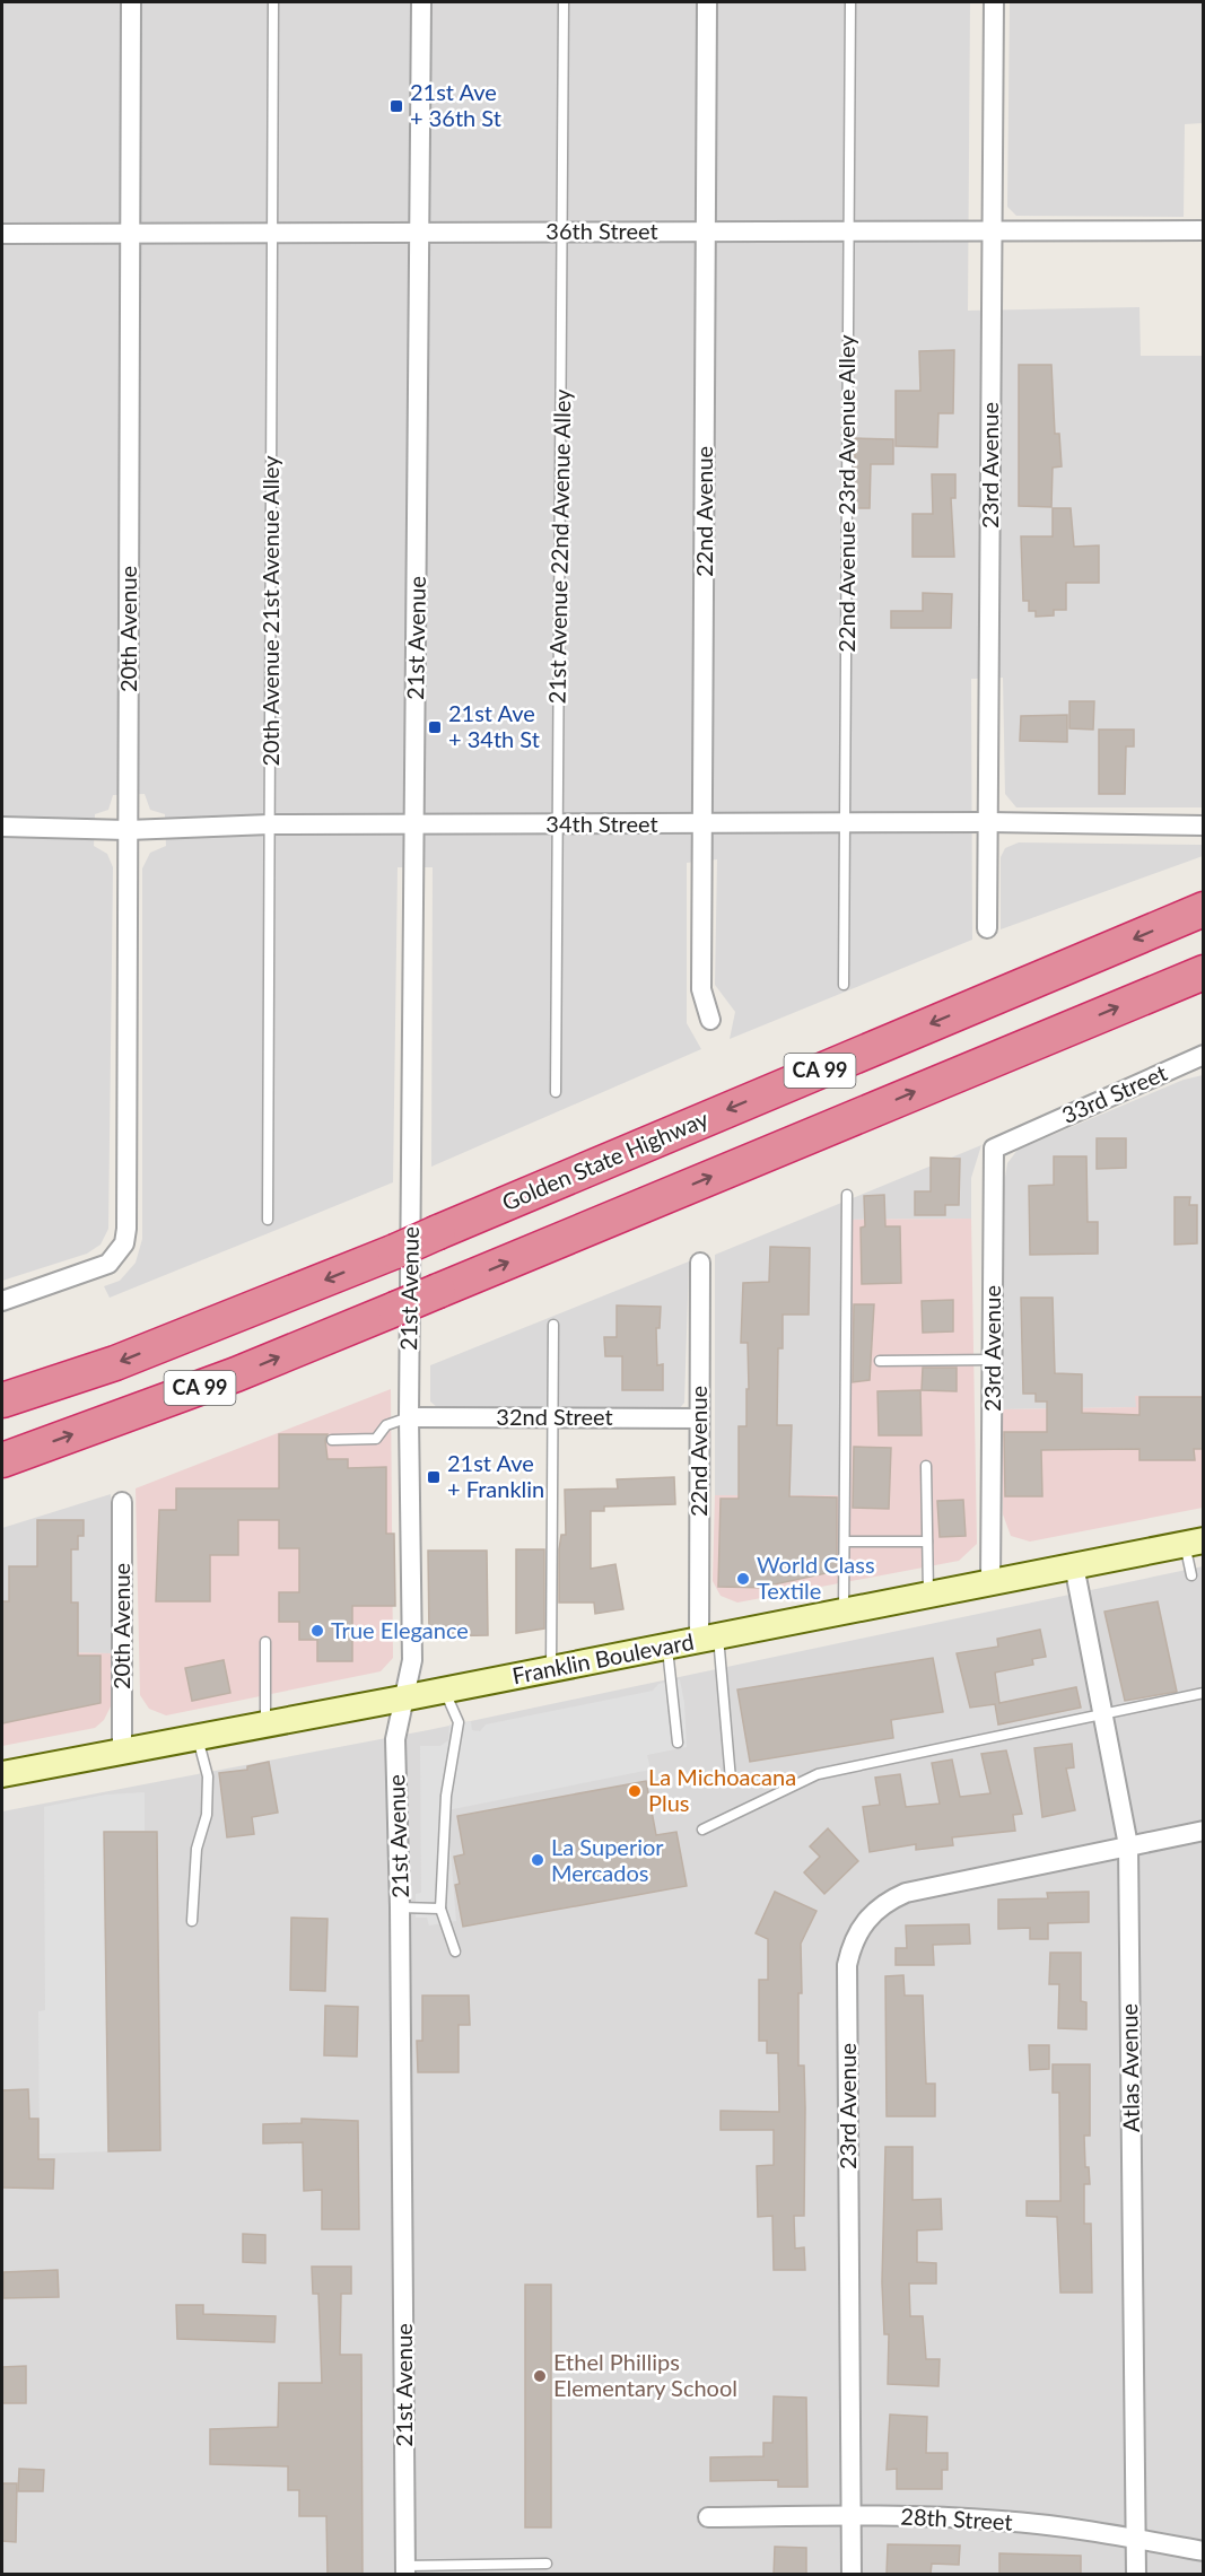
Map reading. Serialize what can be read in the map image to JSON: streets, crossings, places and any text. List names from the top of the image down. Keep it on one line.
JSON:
{"streets":{"highway":["CA 99","Golden State Highway"],"main road":["Franklin Boulevard"],"street":["36th Street","23rd Avenue","22nd Avenue","20th Avenue","21st Avenue","34th Street","33rd Street","32nd Street","Atlas Avenue","28th Street"],"lane":["22nd Avenue 23rd Avenue Alley","21st Avenue 22nd Avenue Alley","20th Avenue 21st Avenue Alley"]},"crossings":[["36th Street","23rd Avenue"],["36th Street","22nd Avenue 23rd Avenue Alley"],["36th Street","22nd Avenue"],["36th Street","21st Avenue 22nd Avenue Alley"],["36th Street","20th Avenue 21st Avenue Alley"],["36th Street","20th Avenue"],["36th Street","21st Avenue"],["23rd Avenue","34th Street"],["23rd Avenue","33rd Street"],["23rd Avenue","Franklin Boulevard"],["23rd Avenue","Atlas Avenue"],["23rd Avenue","28th Street"],["22nd Avenue 23rd Avenue Alley","34th Street"],["22nd Avenue","34th Street"],["22nd Avenue","32nd Street"],["22nd Avenue","Franklin Boulevard"],["21st Avenue 22nd Avenue Alley","34th Street"],["20th Avenue 21st Avenue Alley","34th Street"],["20th Avenue","34th Street"],["20th Avenue","Franklin Boulevard"],["21st Avenue","34th Street"],["21st Avenue","32nd Street"],["21st Avenue","Franklin Boulevard"],["Franklin Boulevard","Atlas Avenue"],["Atlas Avenue","28th Street"]],"places":{"transit":["21st Ave + 36th St","21st Ave + 34th St","21st Ave + Franklin"],"other":["World Class Textile","True Elegance","La Michoacana Plus","La Superior Mercados","Ethel Phillips Elementary School"]}}
